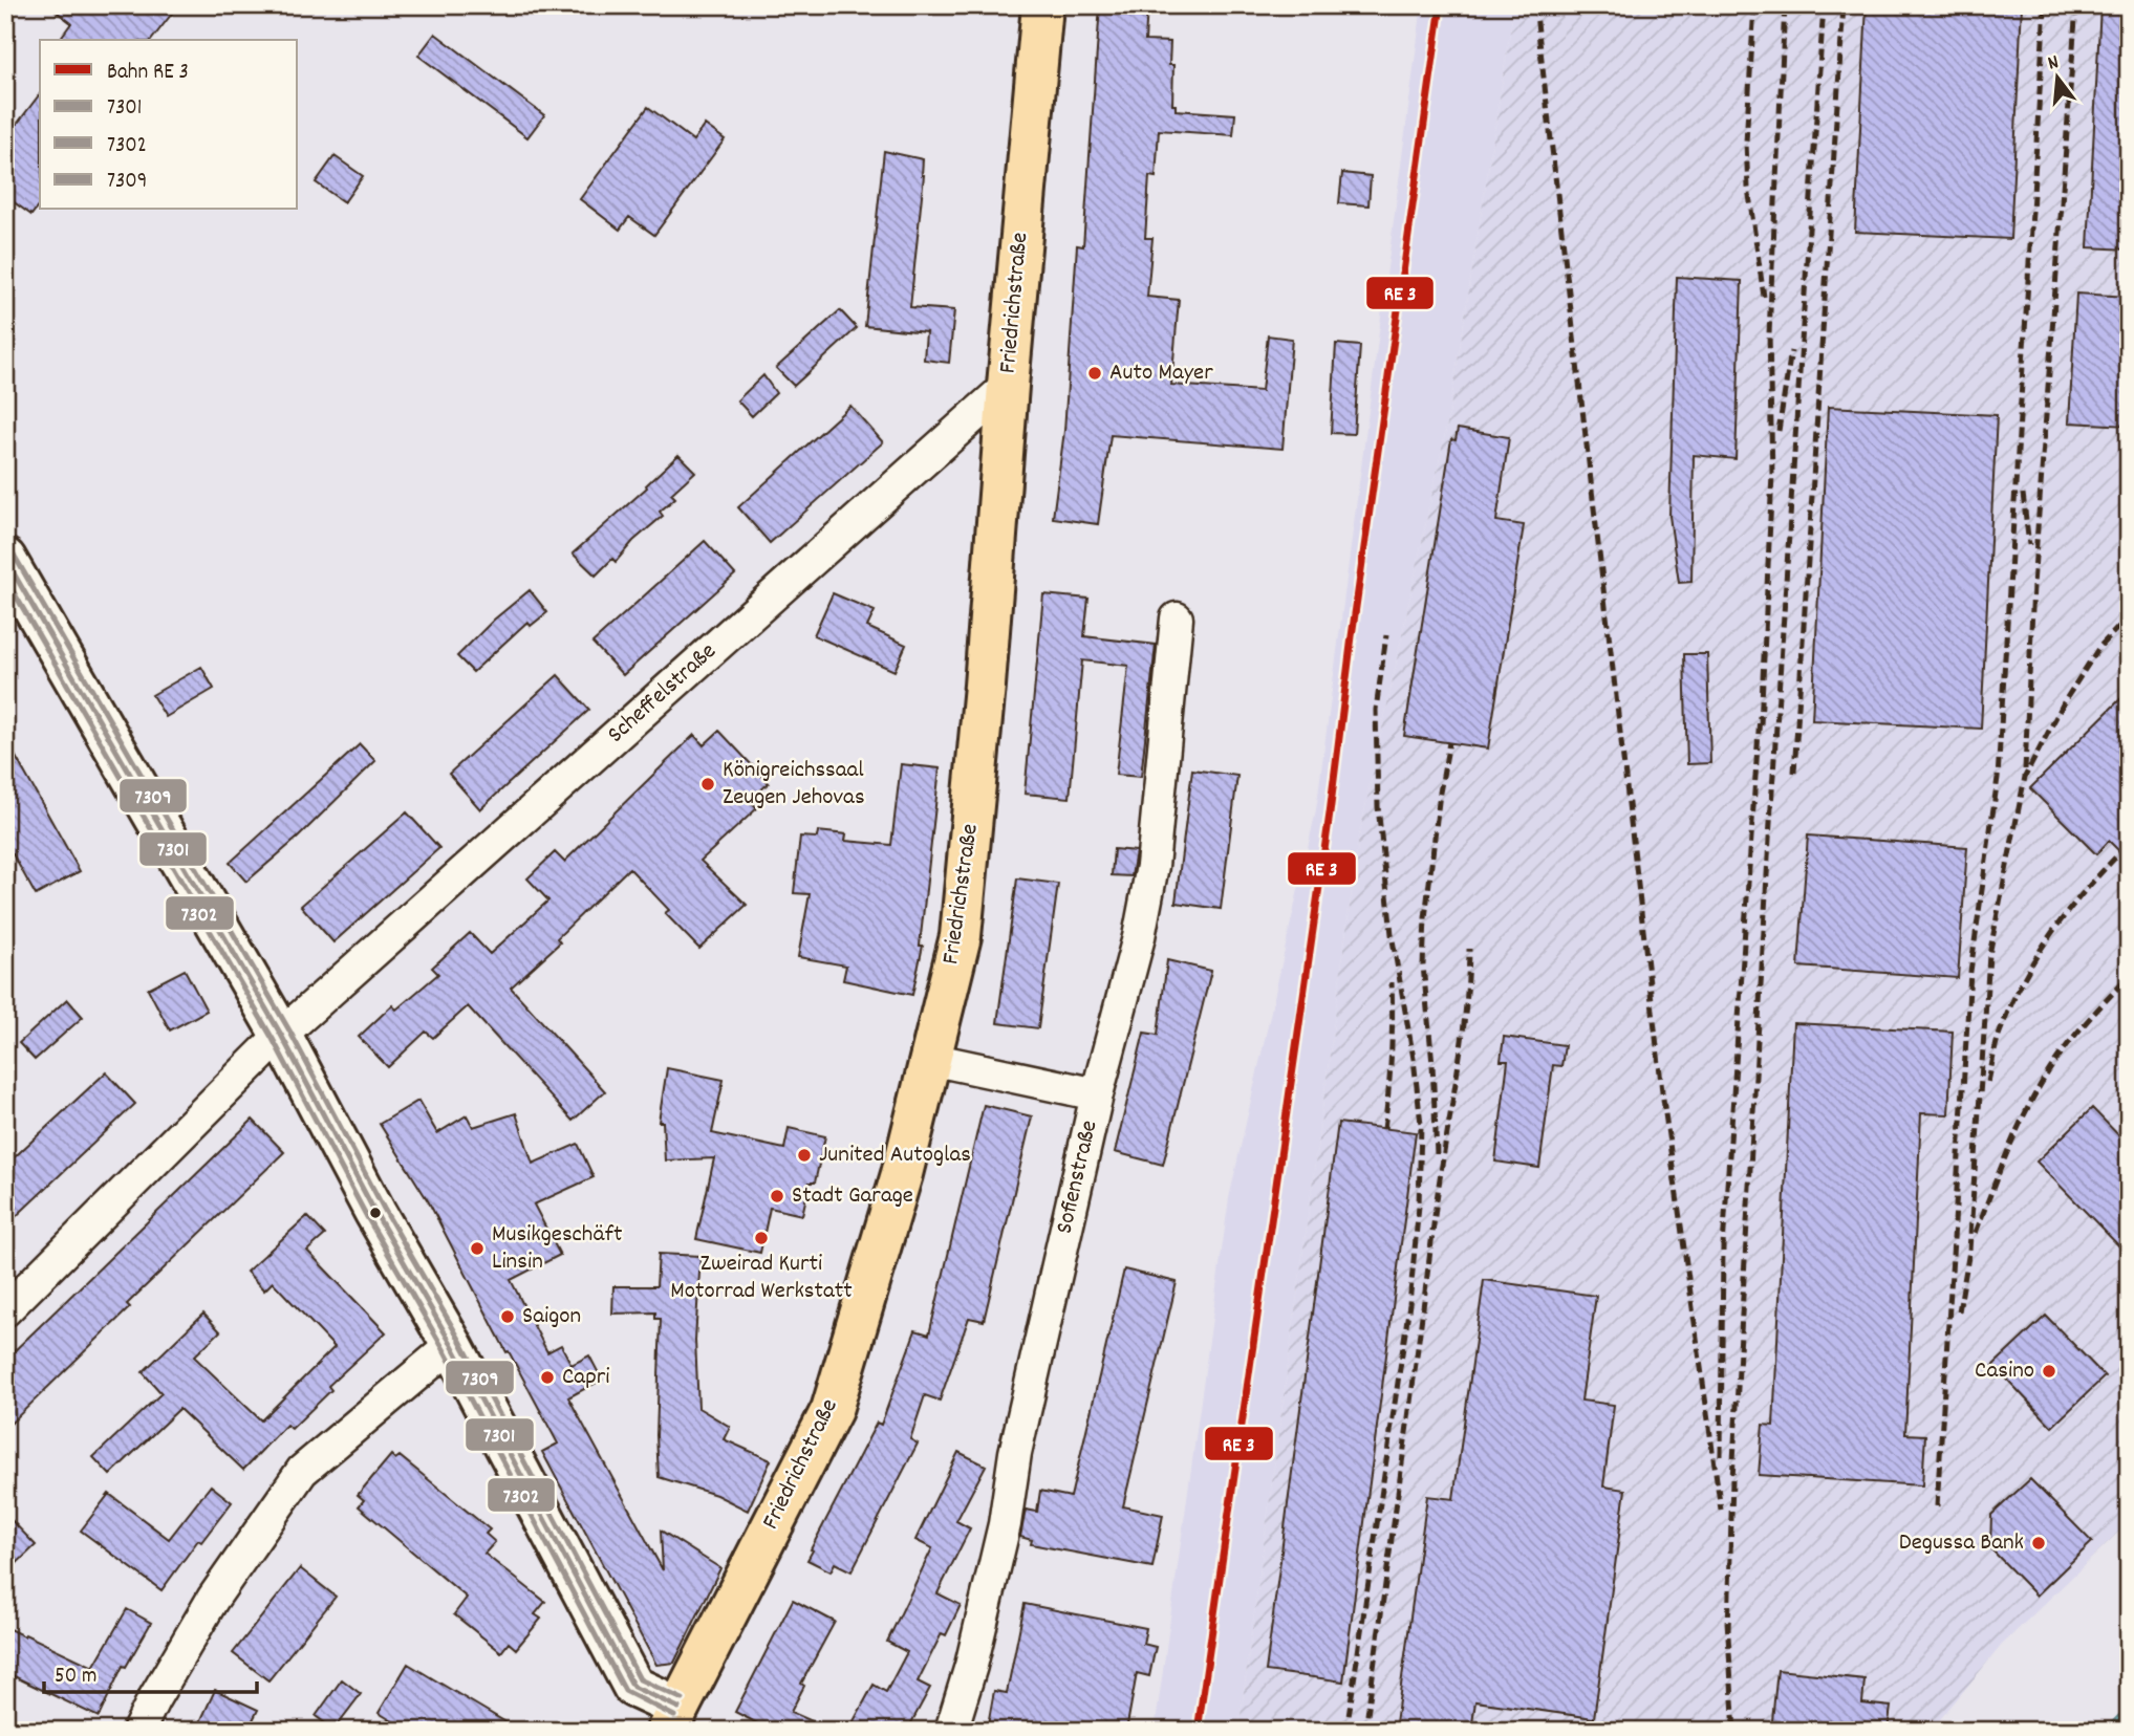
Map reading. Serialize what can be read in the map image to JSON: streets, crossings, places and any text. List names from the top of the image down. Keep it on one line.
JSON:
{"streets":{"main road":["Friedrichstraße"],"street":["Scheffelstraße","Sofienstraße"]},"crossings":[["Friedrichstraße","Scheffelstraße"]],"places":["Auto Mayer","Königreichssaal Zeugen Jehovas","Junited Autoglas","Stadt Garage","Zweirad Kurti Motorrad Werkstatt","Musikgeschäft Linsin","Saigon","Casino","Capri","Degussa Bank"],"lines":["transit line 7309","transit line 7301","transit line 7302"],"legend":["Bahn RE 3","7301","7302","7309"],"scale_bar":"50 m","north":"top"}
